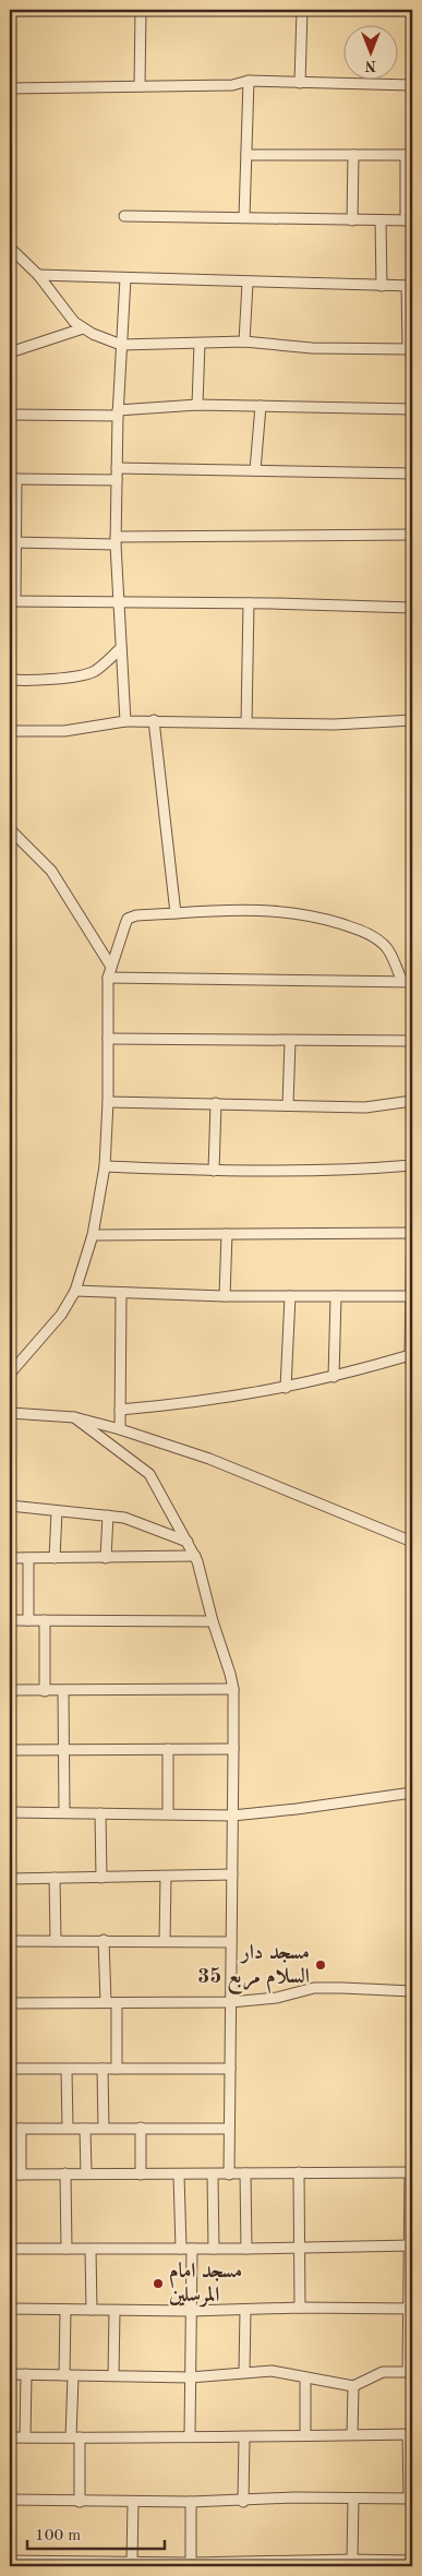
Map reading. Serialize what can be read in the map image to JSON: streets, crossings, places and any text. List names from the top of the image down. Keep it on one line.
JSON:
{"places":["مسجد دار السلام مربع 35","مسجد امام المرسلين"],"scale_bar":"100 m","north":"bottom"}
